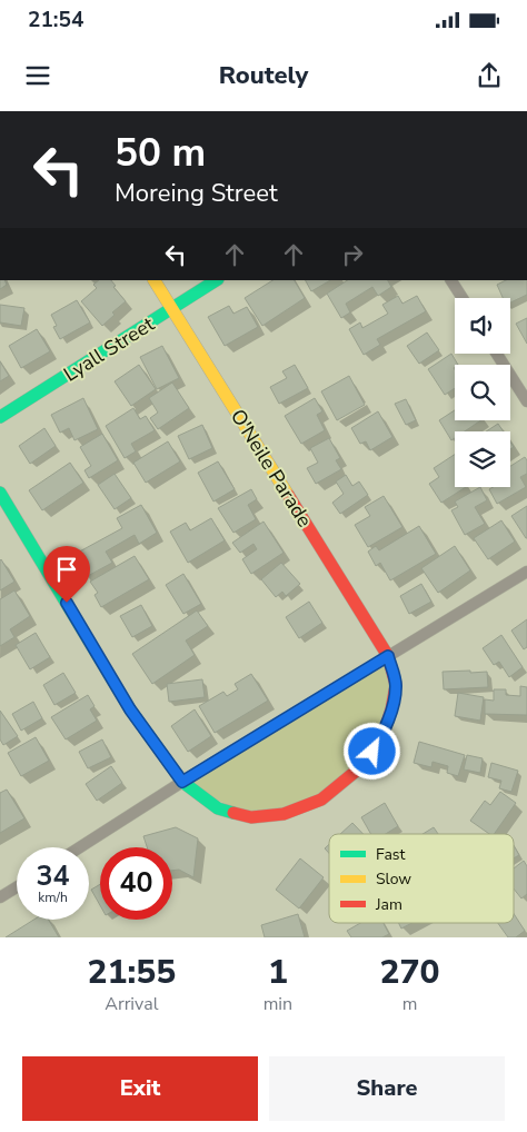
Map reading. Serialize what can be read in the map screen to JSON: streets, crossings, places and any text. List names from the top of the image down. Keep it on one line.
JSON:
{"streets":{"street":["Lyall Street","O'Neile Parade"]},"crossings":[["Lyall Street","O'Neile Parade"]],"legend":["Fast","Slow","Jam"],"page":{"status":"21:54","header":"Routely","turn":["50 m","Moreing Street"],"speed":"34 km/h","limit":"40","eta":["21:55","Arrival","1","min","270","m"],"buttons":["Exit","Share"]}}
